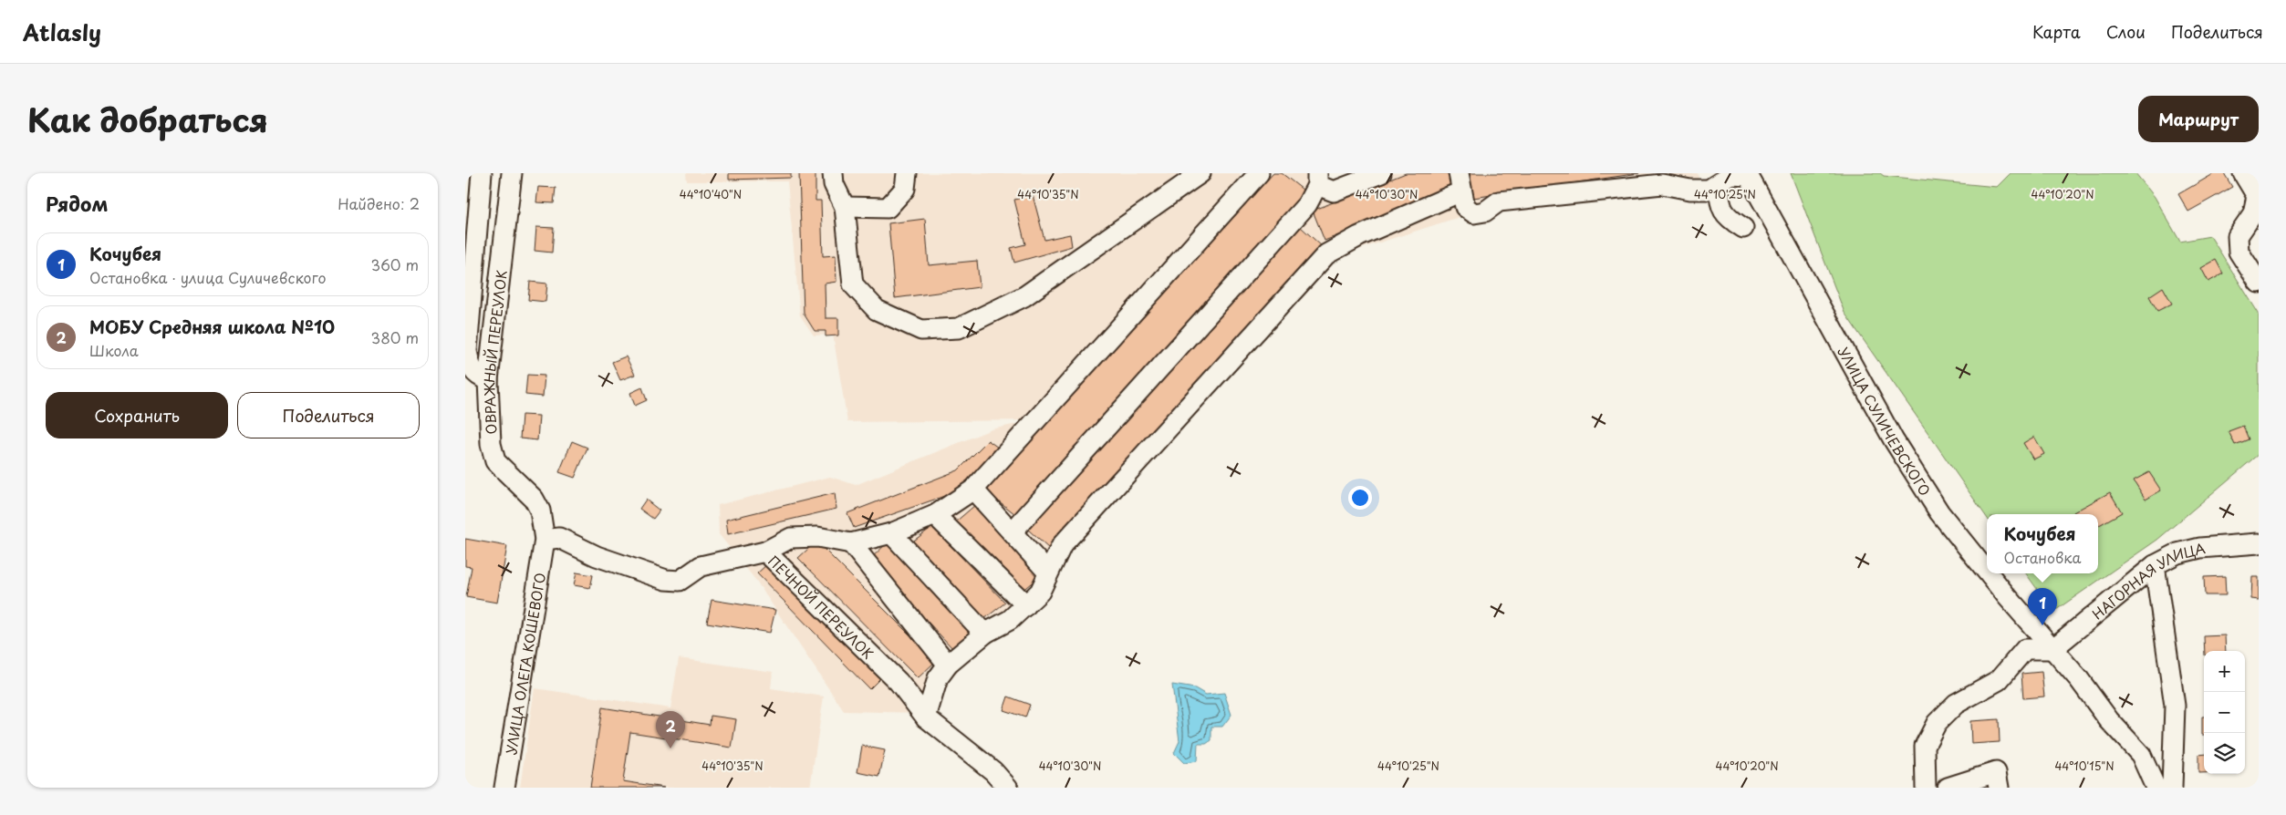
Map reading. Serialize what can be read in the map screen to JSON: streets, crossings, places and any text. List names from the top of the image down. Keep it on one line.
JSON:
{"streets":{"street":["ОВРАЖНЫЙ ПЕРЕУЛОК","УЛИЦА СУЛИЧЕВСКОГО","НАГОРНАЯ УЛИЦА","ПЕЧНОЙ ПЕРЕУЛОК","УЛИЦА ОЛЕГА КОШЕВОГО"]},"crossings":[["ОВРАЖНЫЙ ПЕРЕУЛОК","ПЕЧНОЙ ПЕРЕУЛОК"],["ОВРАЖНЫЙ ПЕРЕУЛОК","УЛИЦА ОЛЕГА КОШЕВОГО"],["УЛИЦА СУЛИЧЕВСКОГО","НАГОРНАЯ УЛИЦА"],["ПЕЧНОЙ ПЕРЕУЛОК","УЛИЦА ОЛЕГА КОШЕВОГО"]],"page":{"header":"Atlasly","nav":["Карта","Слои","Поделиться"],"title":"Как добраться","buttons":["Маршрут",["Сохранить","Поделиться"]],"heading":["Рядом","Найдено: 2"],"list":[{"mark":"1","name":"Кочубея","note":"Остановка · улица Суличевского","value":"360 m"},{"mark":"2","name":"МОБУ Средняя школа №10","note":"Школа","value":"380 m"}],"popup":["Кочубея","Остановка"],"pins":["1","2"],"map_buttons":["+","−"]},"coordinates":["44°10'35\"N","44°10'30\"N","44°10'25\"N","44°10'20\"N","44°10'40\"N","44°10'15\"N"]}
